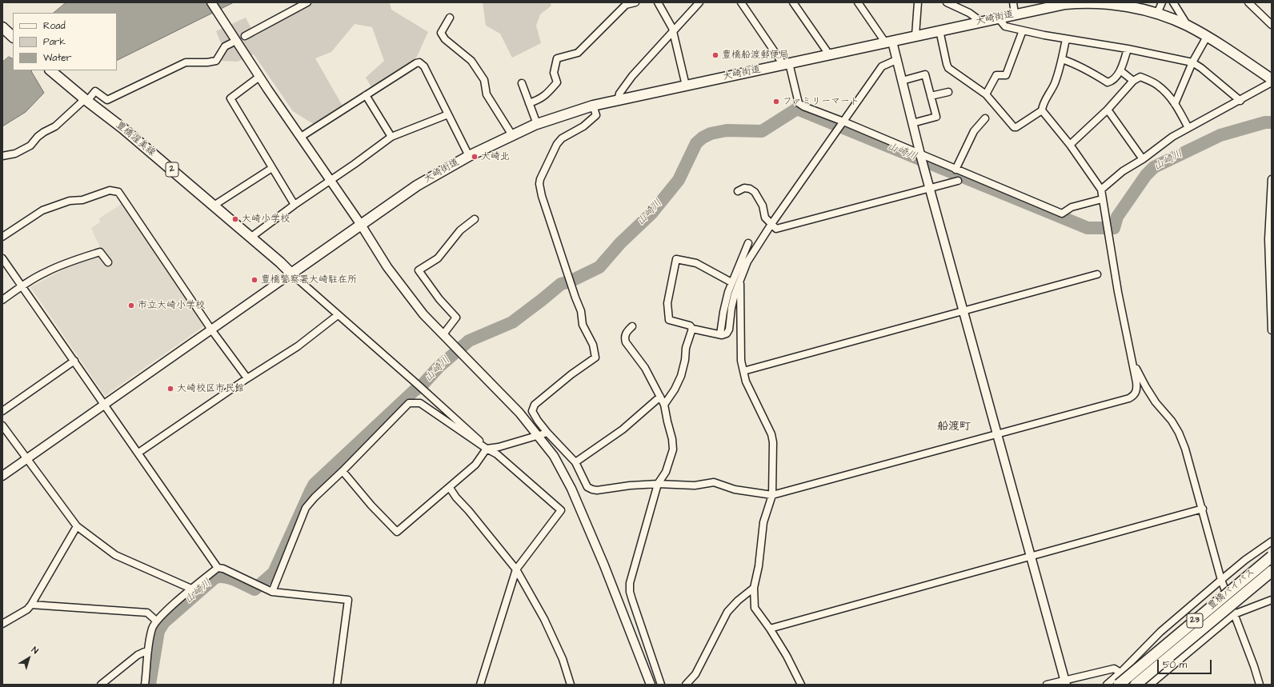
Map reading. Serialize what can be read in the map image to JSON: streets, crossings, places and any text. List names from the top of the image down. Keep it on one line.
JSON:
{"streets":{"highway":["豊橋バイパス","23"],"main road":["大崎街道","豊橋渥美線","2"]},"crossings":[["大崎街道","豊橋渥美線"]],"districts":["船渡町"],"water":["山崎川"],"places":["豊橋船渡郵便局","ファミリーマート","大崎北","大崎小学校","豊橋警察署大崎駐在所","市立大崎小学校","大崎校区市民館"],"legend":["Road","Park","Water"],"scale_bar":"50 m","north":"top right"}
